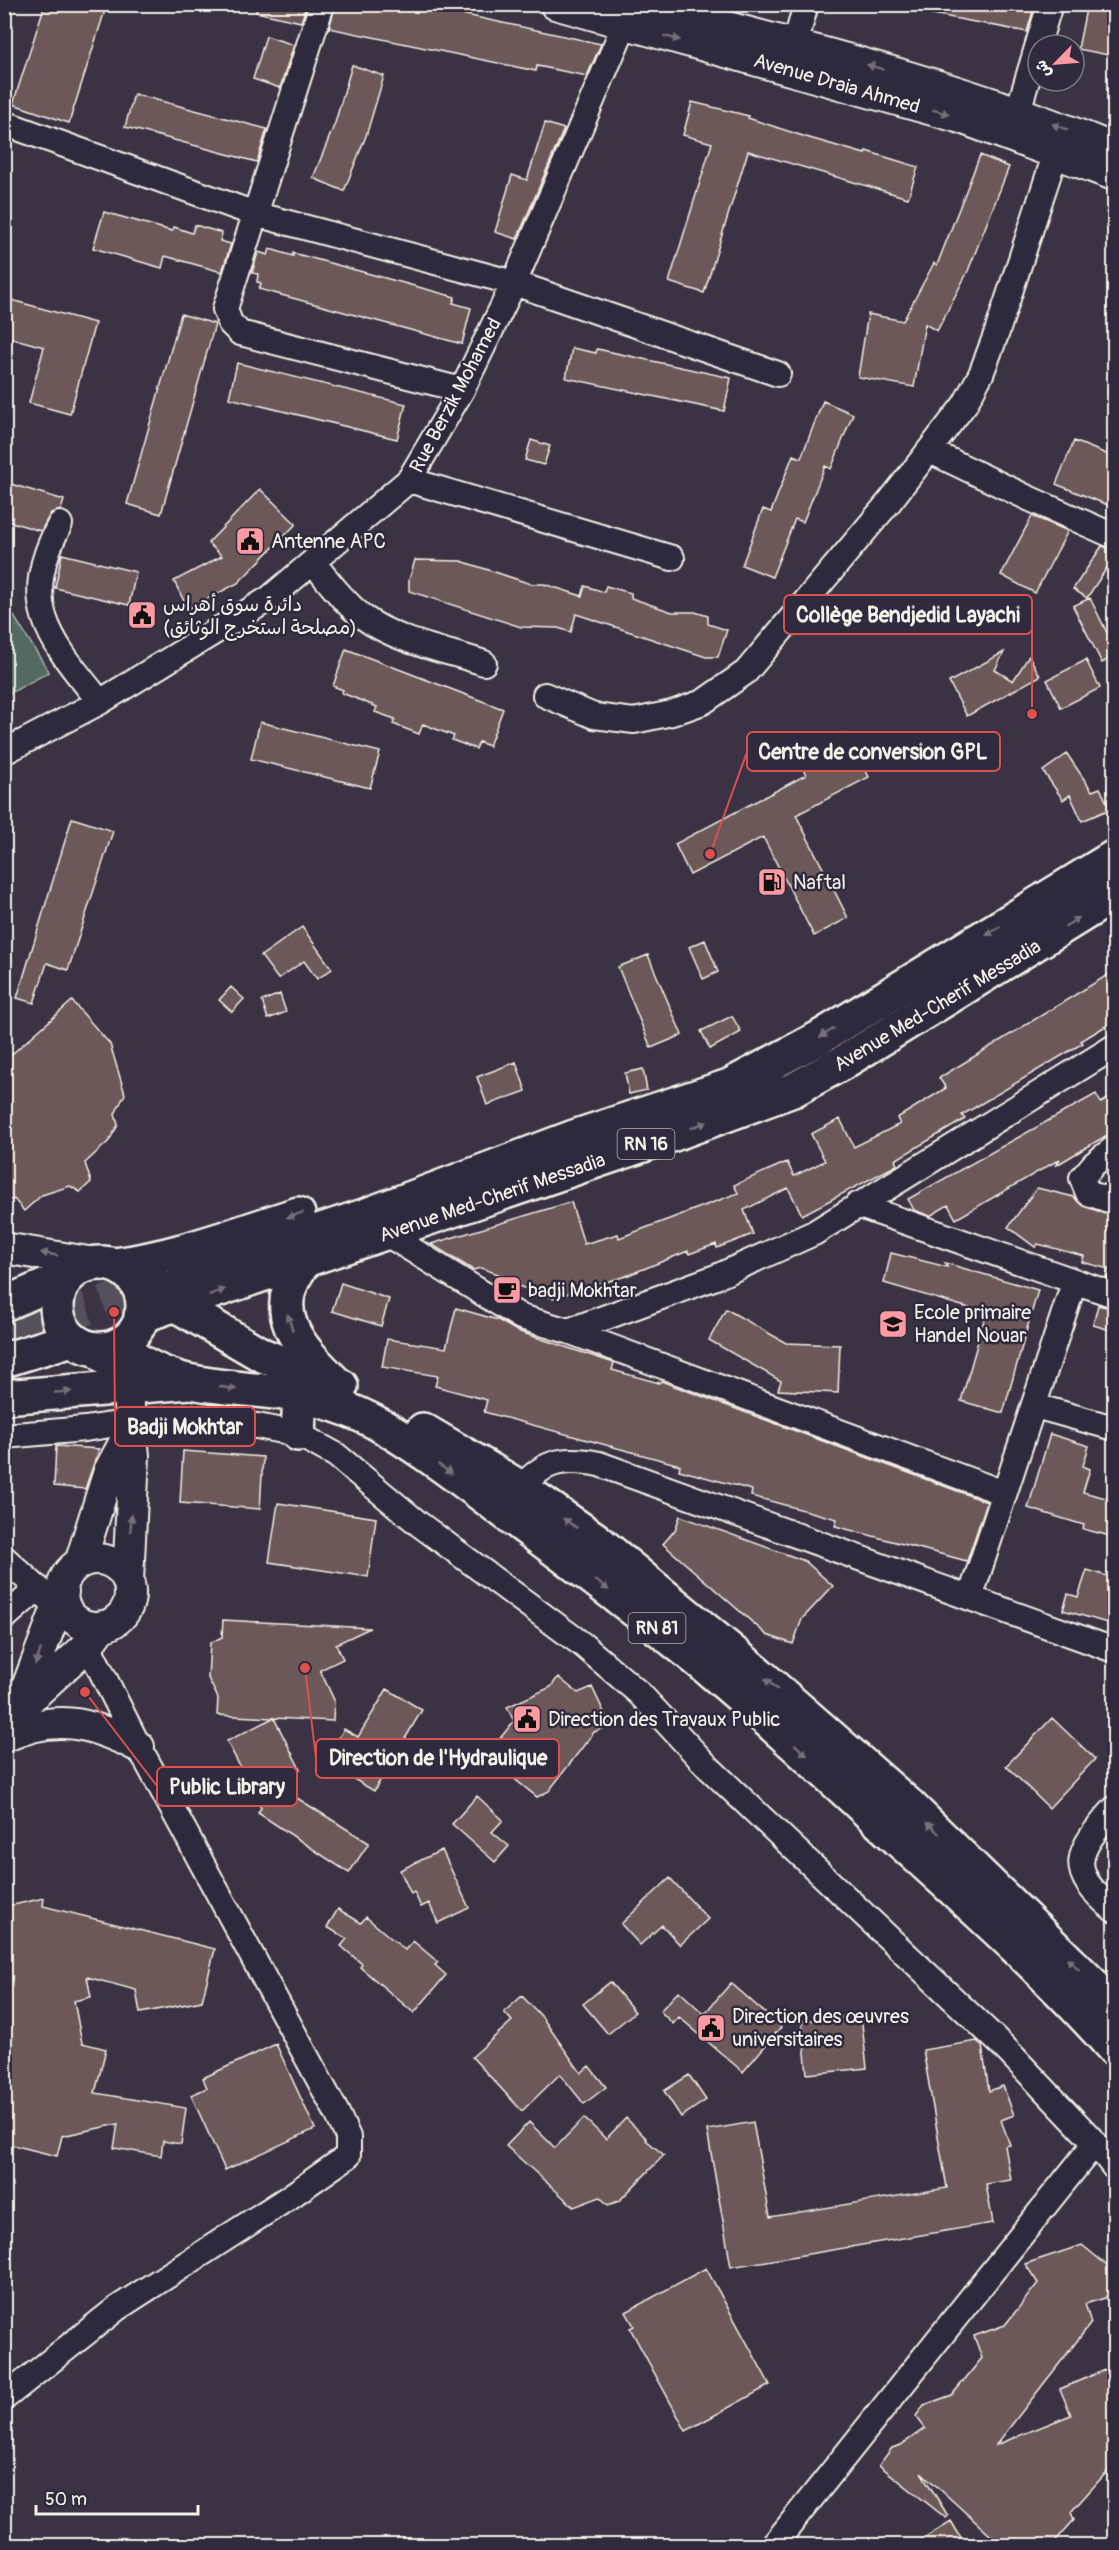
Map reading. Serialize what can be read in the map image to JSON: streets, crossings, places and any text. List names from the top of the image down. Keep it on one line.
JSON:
{"streets":{"main road":["Avenue Med-Cherif Messadia","RN 16","RN 81"],"street":["Avenue Draia Ahmed","Rue Berzik Mohamed"]},"crossings":[["Avenue Draia Ahmed","Rue Berzik Mohamed"],["Avenue Med-Cherif Messadia","RN 16"],["Avenue Med-Cherif Messadia","RN 81"],["RN 16","RN 81"]],"places":{"public building":["Antenne APC","دائرة سوق أهراس (مصلحة استخرج الوثائق)","Direction des Travaux Public","Direction des œuvres universitaires"],"other":["Collège Bendjedid Layachi","Centre de conversion GPL","Badji Mokhtar","Direction de l'Hydraulique","Public Library"],"fuel station":["Naftal"],"cafe":["badji Mokhtar"],"school or university":["Ecole primaire Handel Nouar"]},"scale_bar":"50 m","north":"bottom left"}
